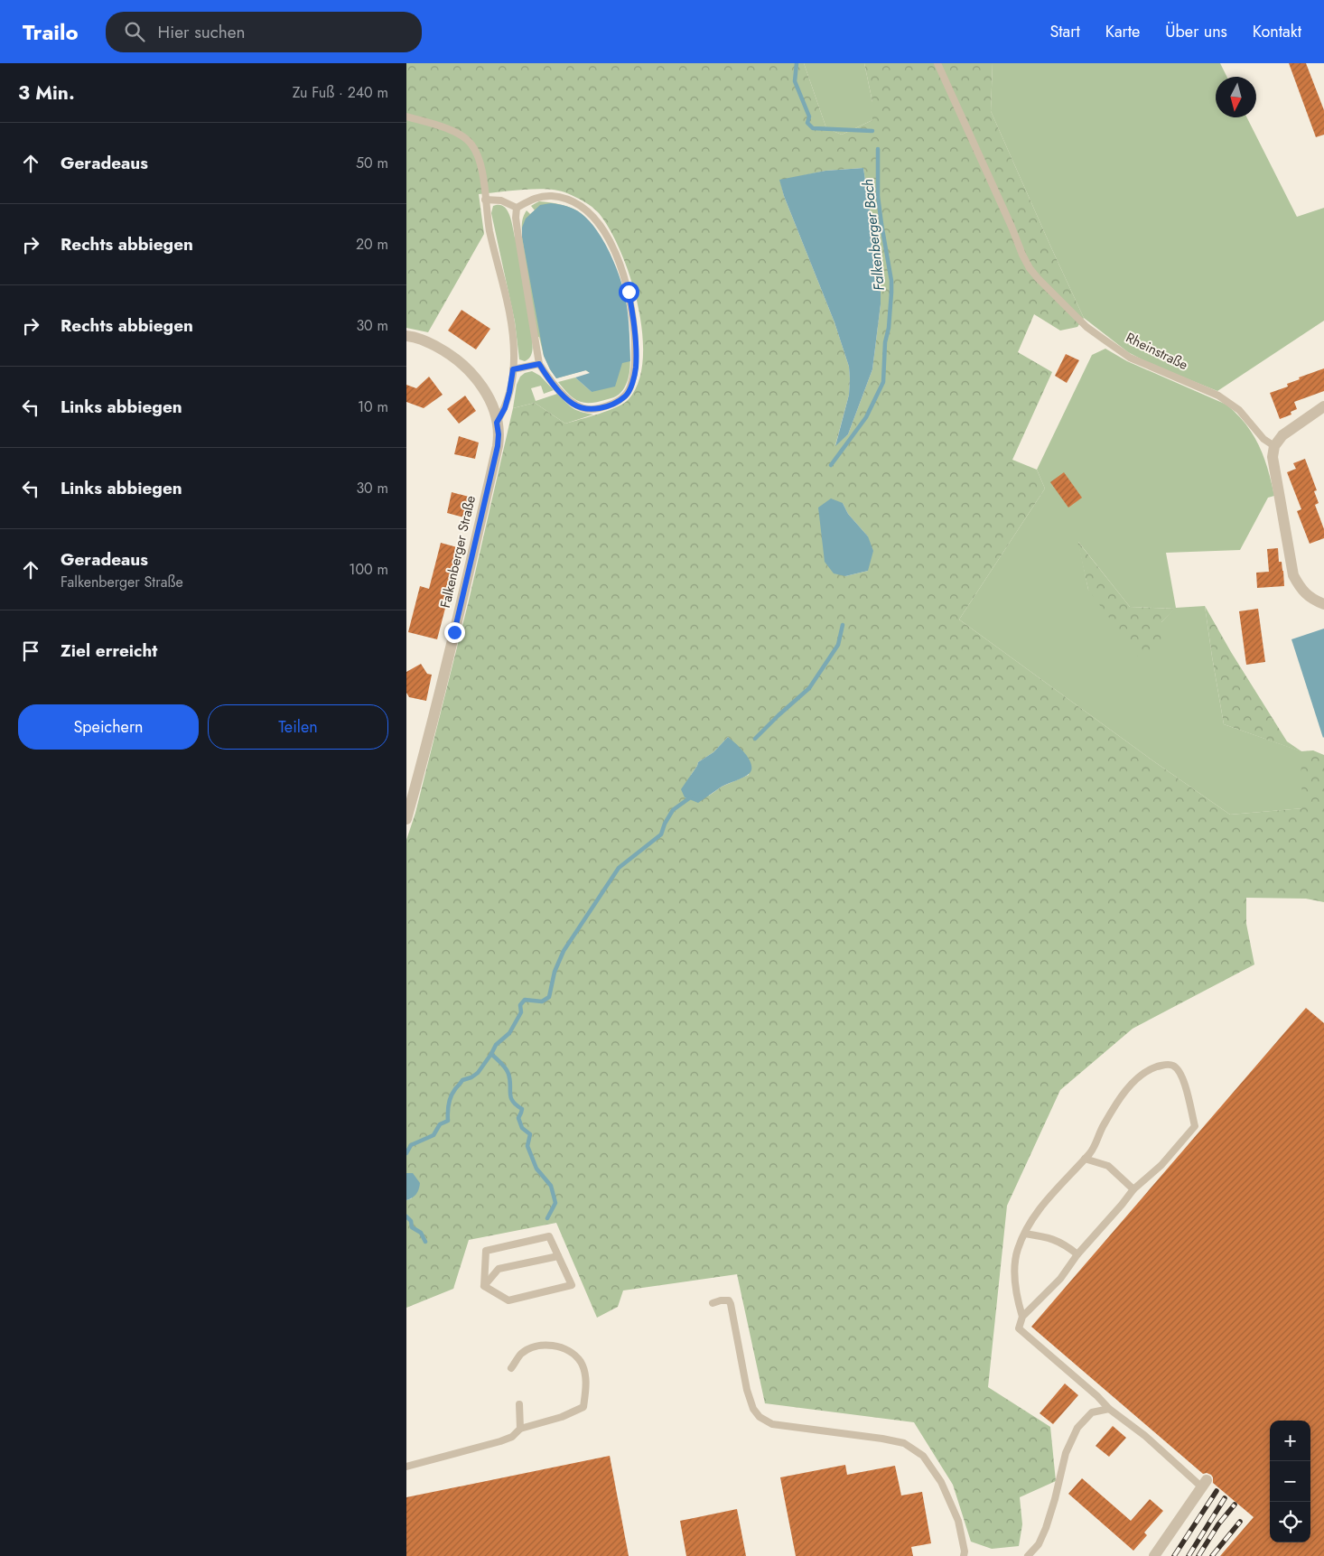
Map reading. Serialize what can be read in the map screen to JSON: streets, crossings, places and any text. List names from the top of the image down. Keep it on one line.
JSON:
{"streets":{"street":["Falkenberger Straße"],"lane":["Rheinstraße"]},"water":["Falkenberger Bach"],"north":"bottom","page":{"header":"Trailo","search":"Hier suchen","nav":["Start","Karte","Über uns","Kontakt"],"heading":["3 Min.","Zu Fuß · 240 m"],"list":[["Geradeaus","50 m"],["Rechts abbiegen","20 m"],["Rechts abbiegen","30 m"],["Links abbiegen","10 m"],["Links abbiegen","30 m"],["Geradeaus","Falkenberger Straße","100 m"],"Ziel erreicht"],"buttons":["Speichern","Teilen"],"map_buttons":["+","−"]}}
